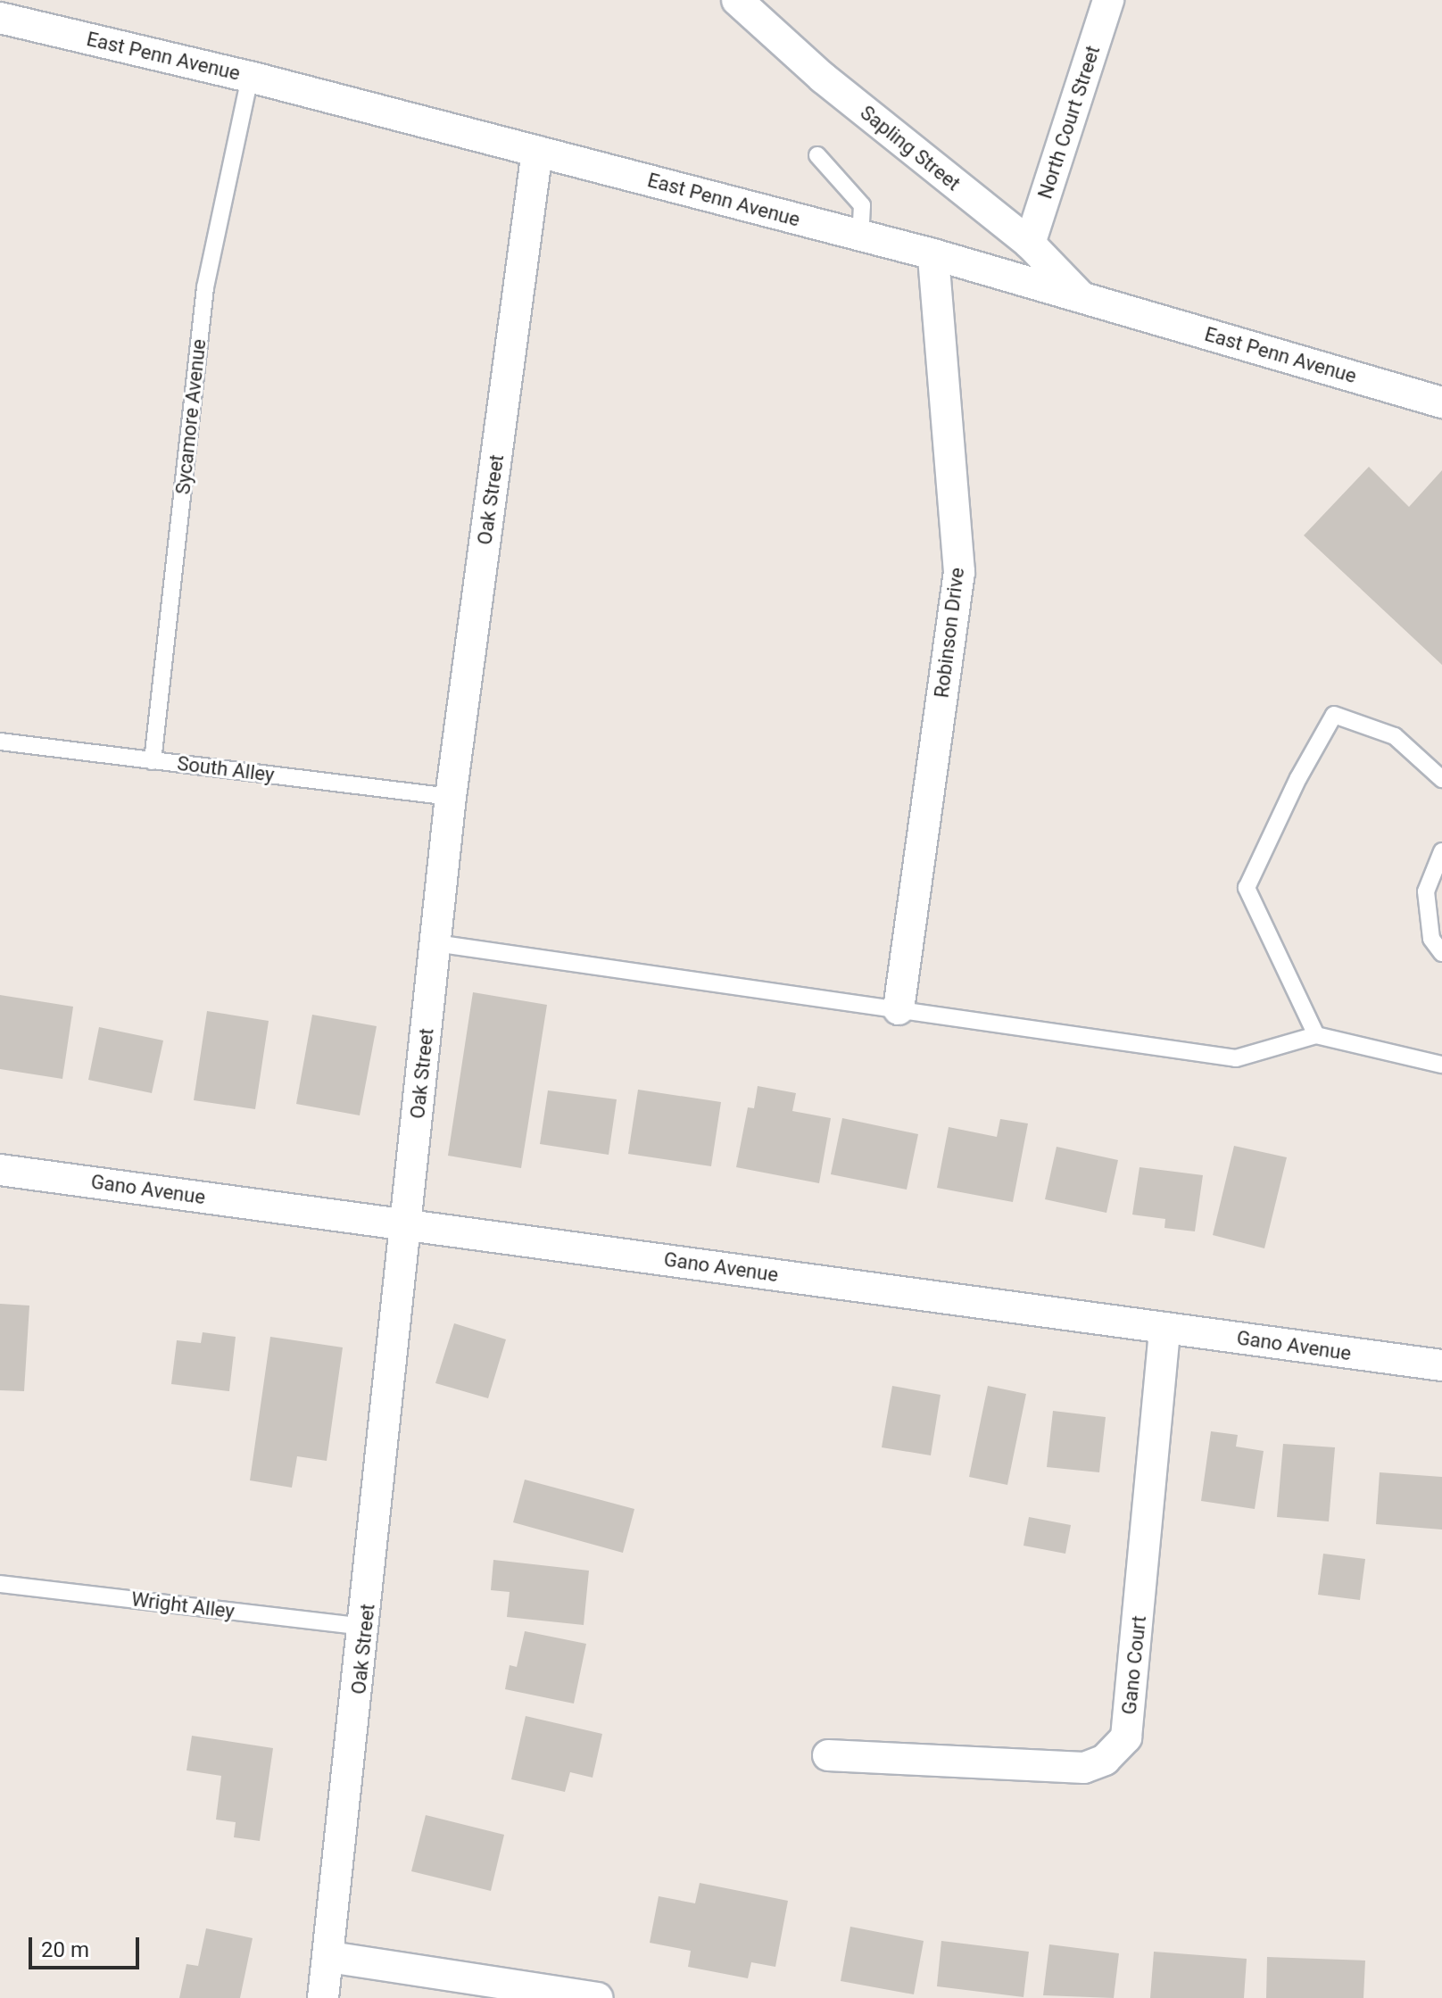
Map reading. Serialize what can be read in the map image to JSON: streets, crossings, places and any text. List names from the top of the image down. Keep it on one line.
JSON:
{"streets":{"street":["East Penn Avenue","North Court Street","Sapling Street","Oak Street","Robinson Drive","Gano Avenue","Gano Court"],"lane":["Sycamore Avenue","South Alley","Wright Alley"]},"crossings":[["East Penn Avenue","Sapling Street"],["East Penn Avenue","Sycamore Avenue"],["East Penn Avenue","Oak Street"],["East Penn Avenue","Robinson Drive"],["North Court Street","Sapling Street"],["Sycamore Avenue","South Alley"],["Oak Street","South Alley"],["Oak Street","Gano Avenue"],["Oak Street","Wright Alley"],["Gano Avenue","Gano Court"]],"scale_bar":"20 m"}
